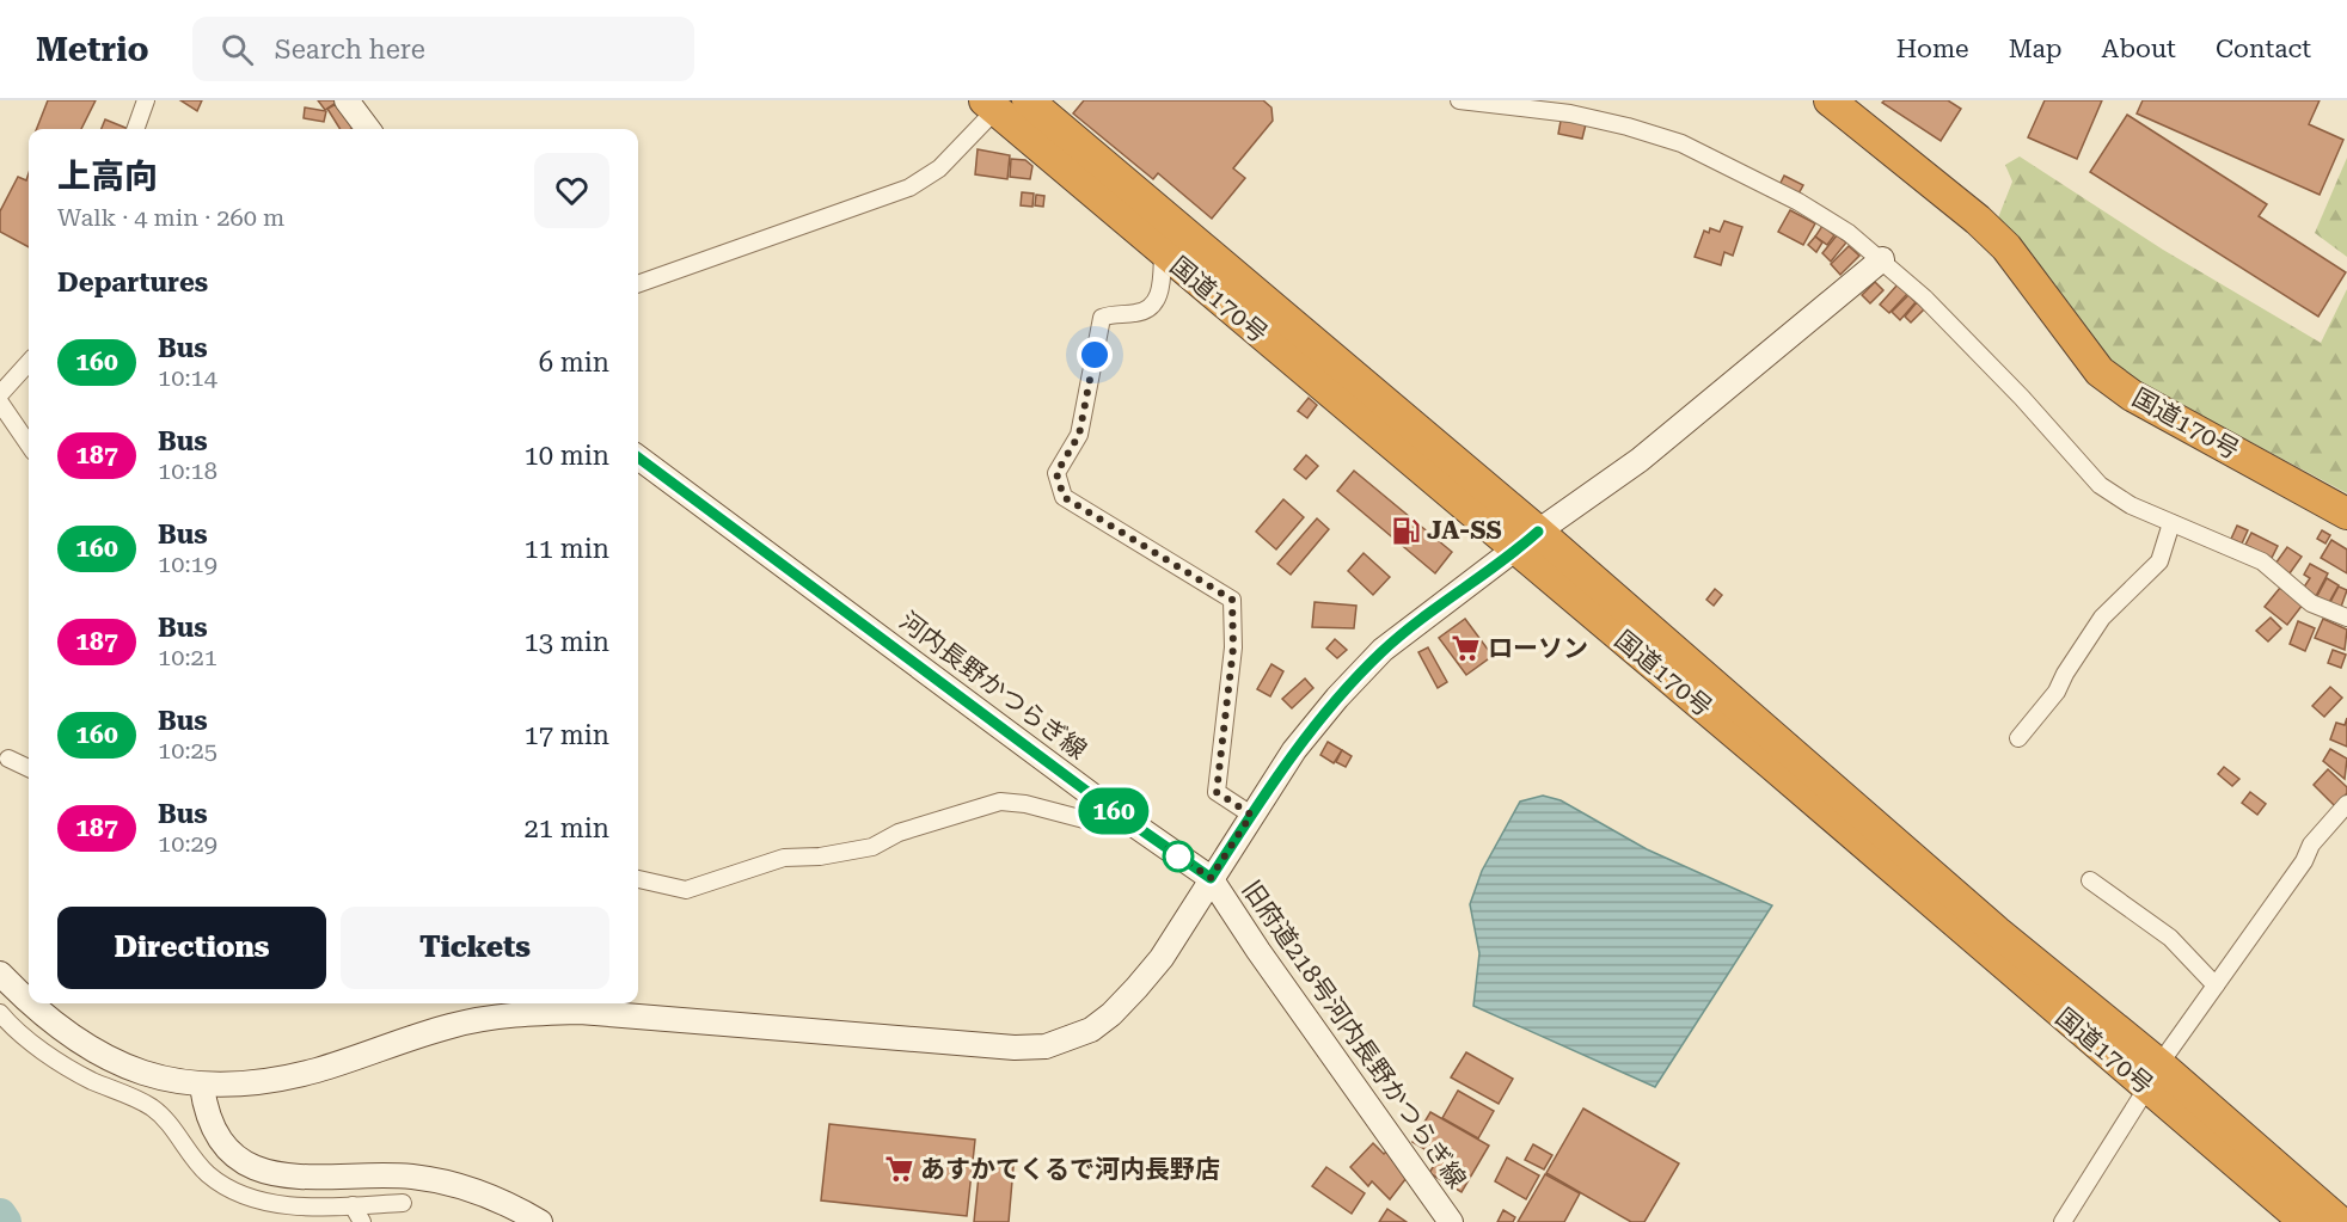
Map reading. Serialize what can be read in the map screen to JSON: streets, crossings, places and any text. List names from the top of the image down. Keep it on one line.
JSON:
{"streets":{"highway":["国道170号"],"street":["河内長野かつらぎ線","旧府道218号河内長野かつらぎ線"]},"crossings":[["河内長野かつらぎ線","旧府道218号河内長野かつらぎ線"]],"places":{"fuel station":["JA-SS"],"supermarket":["ローソン","あすかてくるで河内長野店"]},"lines":["bus line 160"],"page":{"header":"Metrio","search":"Search here","nav":["Home","Map","About","Contact"],"on_map":"160","heading":[["上高向","Walk · 4 min · 260 m"],"Departures"],"list":[{"mark":"160","name":"Bus","note":"10:14","value":"6 min"},{"mark":"187","name":"Bus","note":"10:18","value":"10 min"},{"mark":"160","name":"Bus","note":"10:19","value":"11 min"},{"mark":"187","name":"Bus","note":"10:21","value":"13 min"},{"mark":"160","name":"Bus","note":"10:25","value":"17 min"},{"mark":"187","name":"Bus","note":"10:29","value":"21 min"}],"buttons":["Directions","Tickets"]}}
